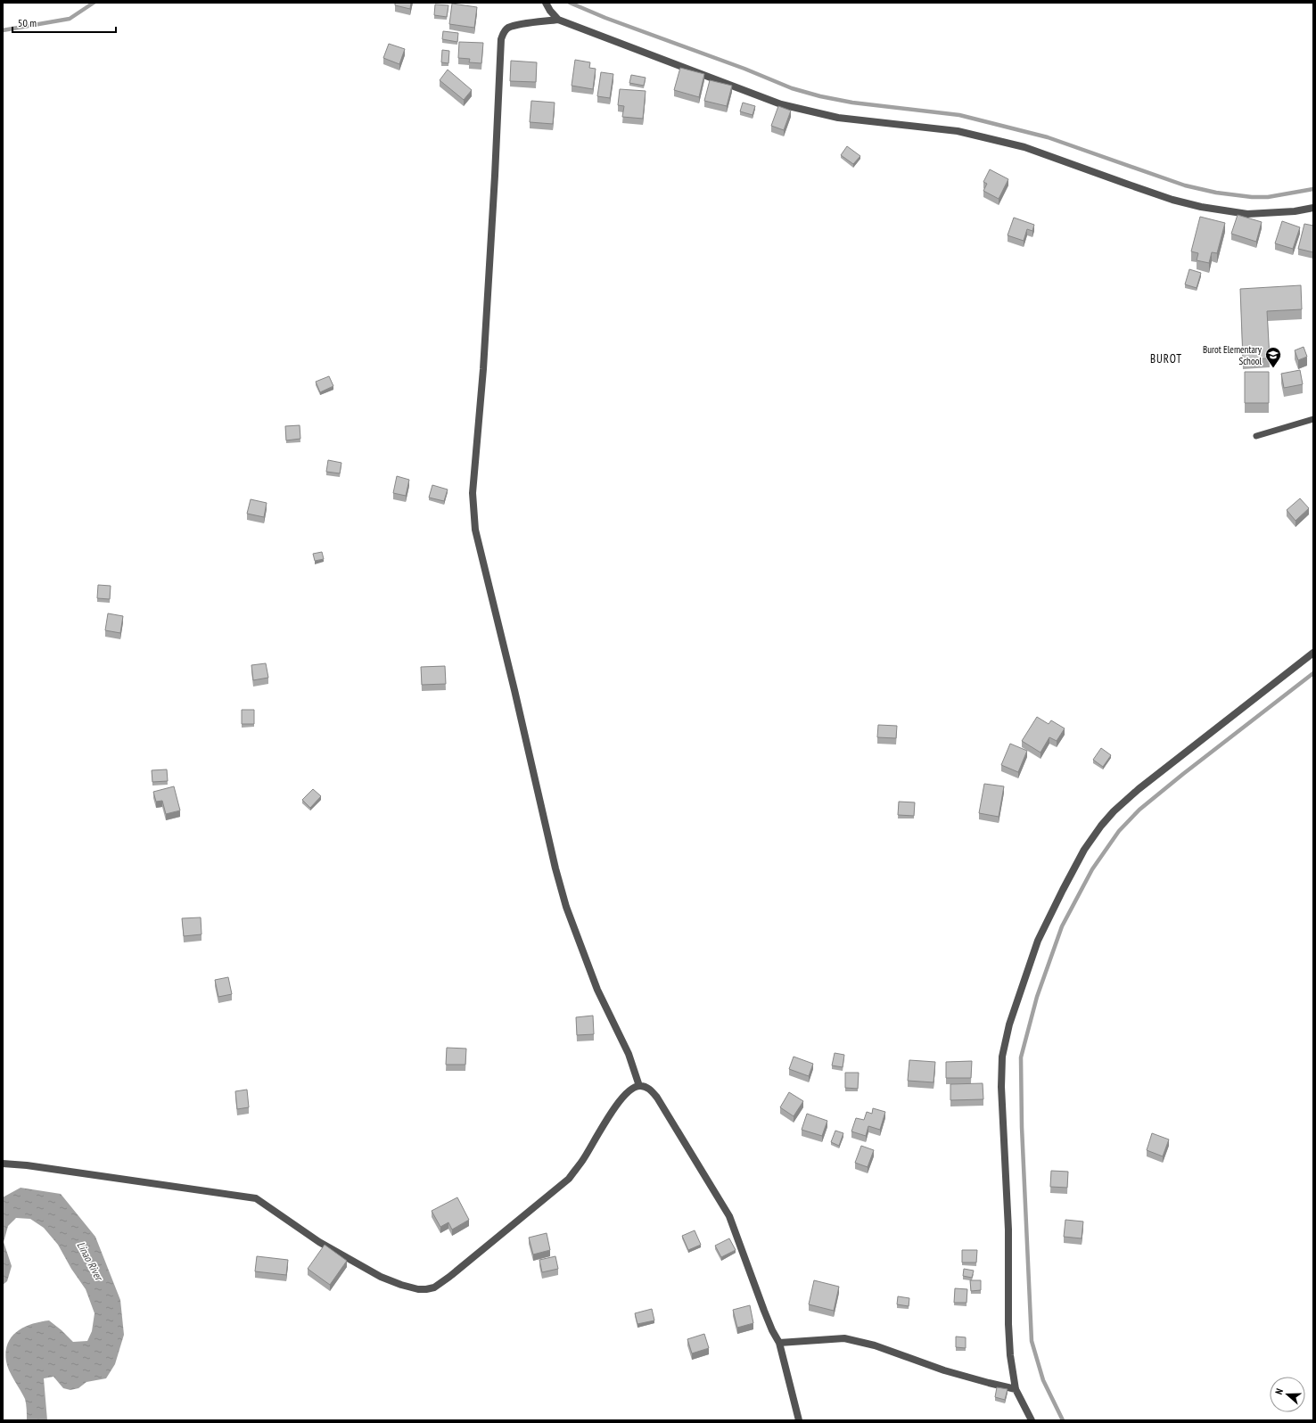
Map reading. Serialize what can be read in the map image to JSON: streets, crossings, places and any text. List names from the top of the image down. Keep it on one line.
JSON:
{"districts":["BUROT"],"water":["Linao River"],"places":{"school or university":["Burot Elementary School"]},"scale_bar":"50 m","north":"left"}
